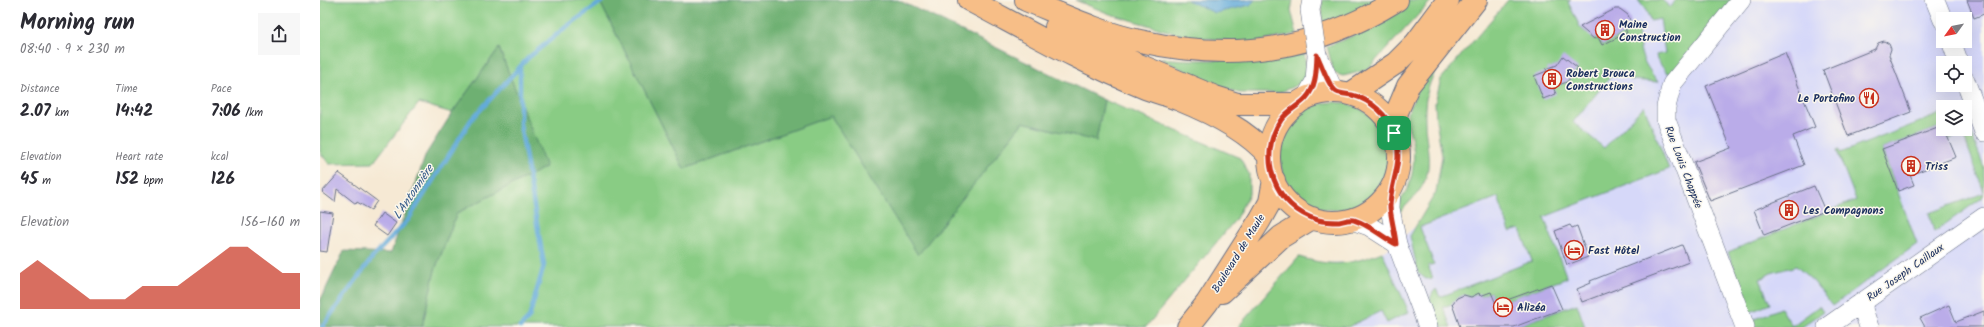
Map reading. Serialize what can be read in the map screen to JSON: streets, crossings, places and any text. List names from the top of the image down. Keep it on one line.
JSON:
{"streets":{"main road":["Boulevard de Maule"],"street":["Rue Louis Chappée","Rue Joseph Caillaux"]},"water":["L'Antonnière"],"places":{"building":["Maine Construction","Robert Brouca Constructions","Triss","Les Compagnons"],"restaurant":["Le Portofino"],"hotel":["Fast Hôtel","Alizéa"]},"north":"bottom left","page":{"heading":["Morning run","08:40 · 9 × 230 m"],"stats":[["Distance","2.07 km"],["Time","14:42"],["Pace","7:06 /km"],["Elevation","45 m"],["Heart rate","152 bpm"],["kcal","126"]],"chart":["Elevation","156–160 m"]}}
